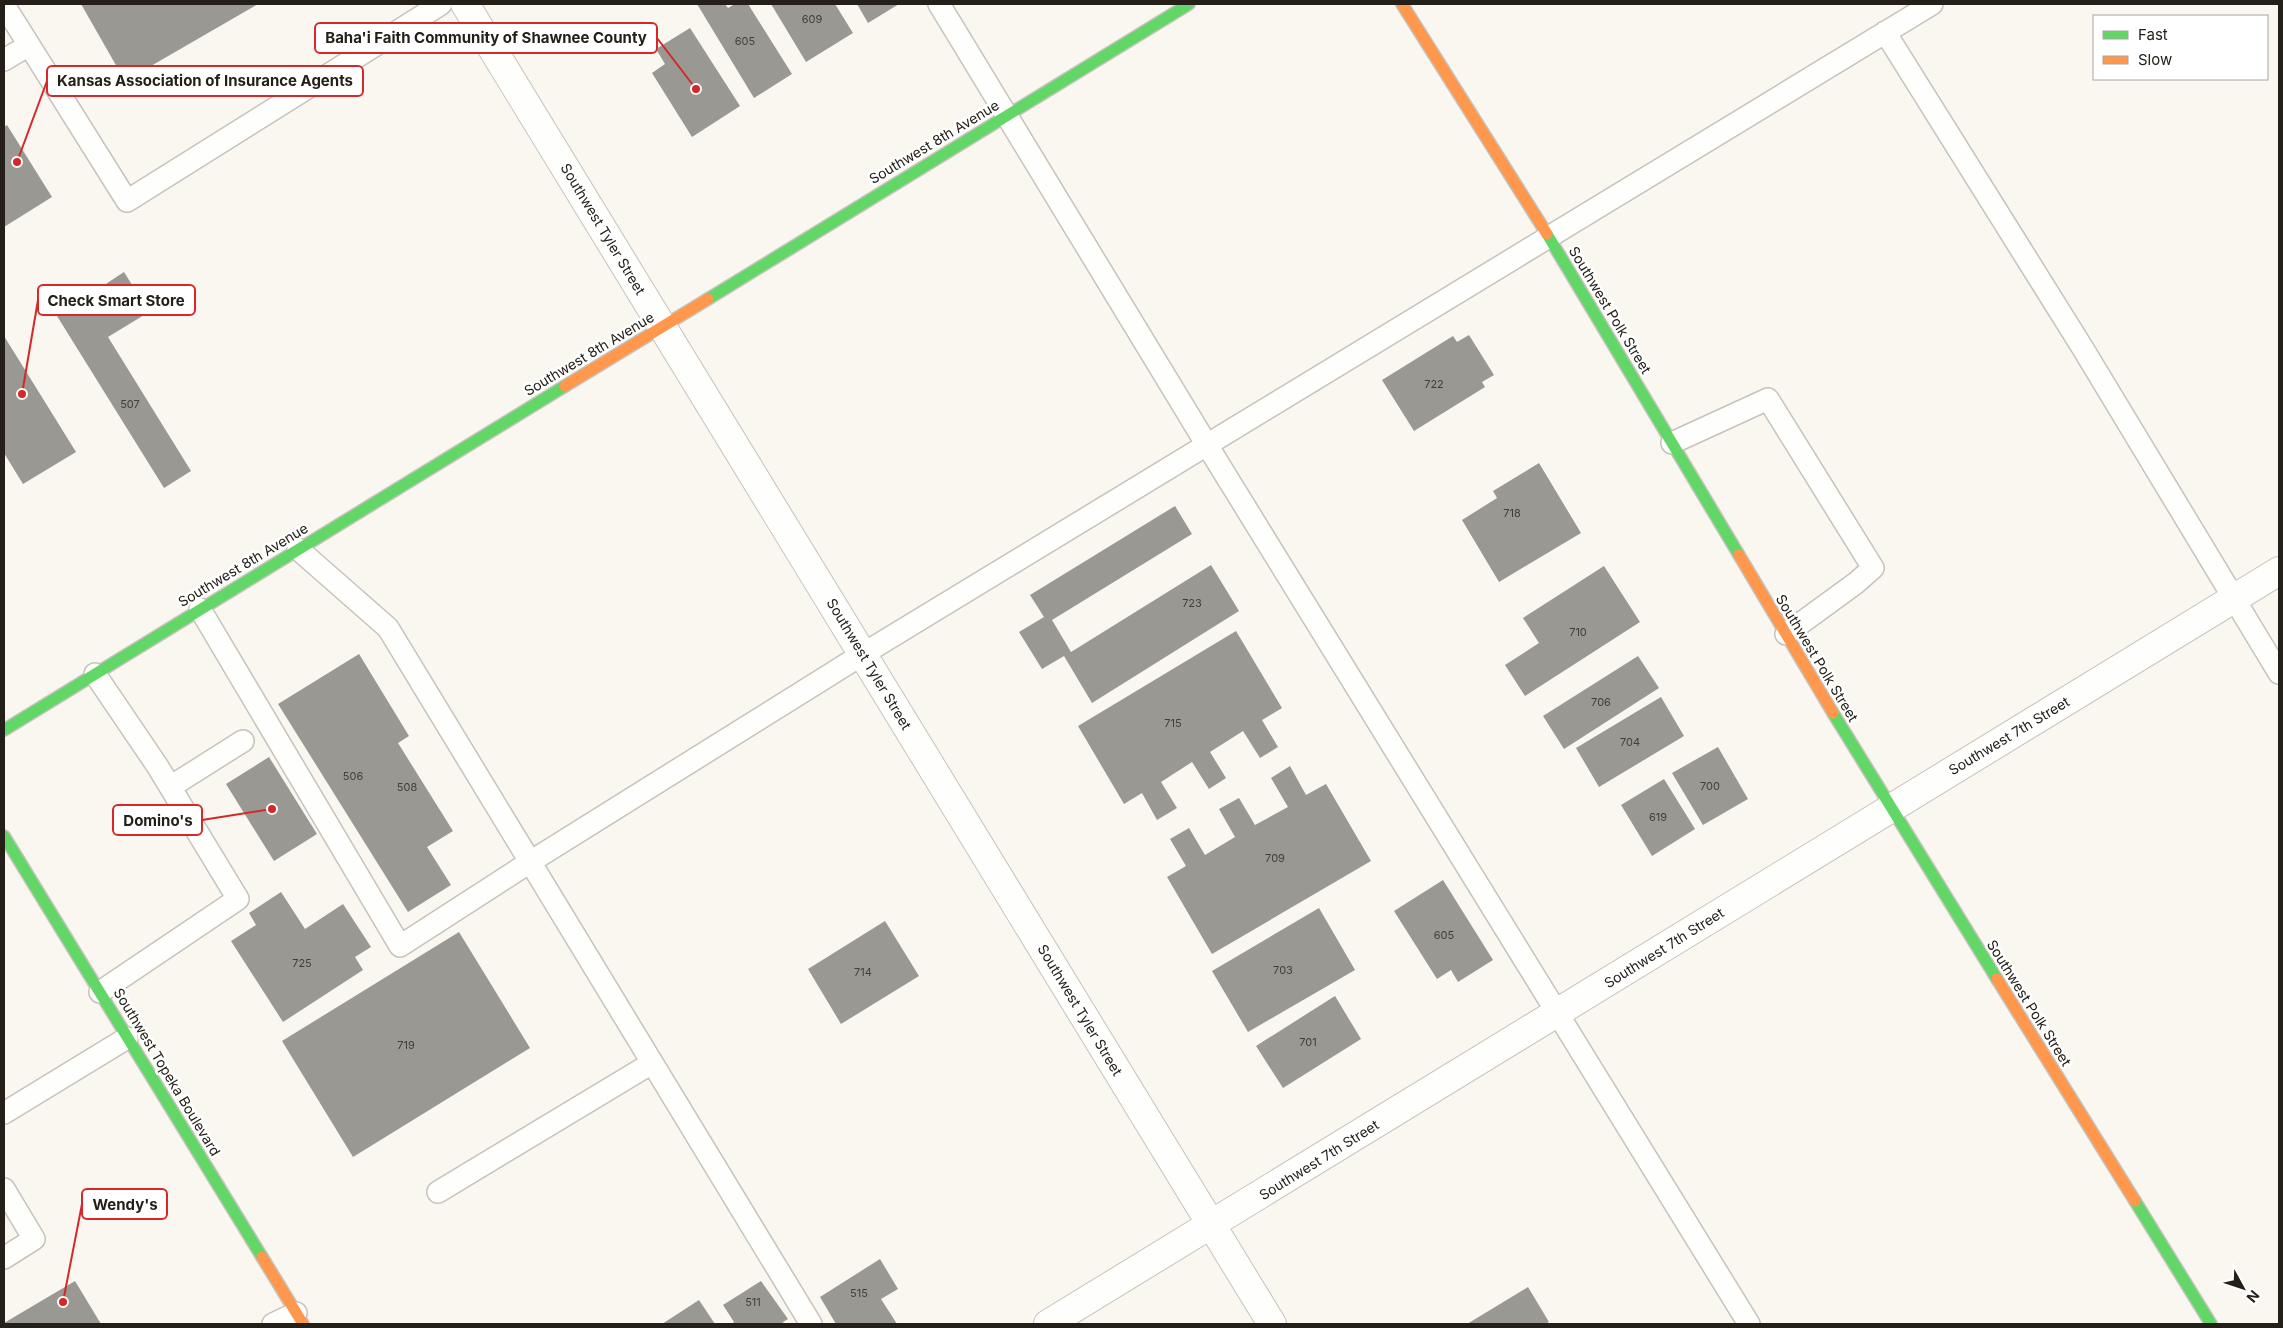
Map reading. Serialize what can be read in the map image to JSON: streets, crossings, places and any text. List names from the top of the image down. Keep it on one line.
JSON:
{"streets":{"street":["Southwest 8th Avenue","Southwest Tyler Street","Southwest Polk Street","Southwest 7th Street","Southwest Topeka Boulevard"]},"crossings":[["Southwest 8th Avenue","Southwest Tyler Street"],["Southwest Tyler Street","Southwest 7th Street"],["Southwest Polk Street","Southwest 7th Street"]],"places":["Baha'i Faith Community of Shawnee County","Kansas Association of Insurance Agents","Check Smart Store","Domino's","Wendy's"],"house_numbers":["609","605","722","507","718","723","710","706","715","704","506","700","508","619","709","605","725","703","714","701","719","515","511"],"legend":["Fast","Slow"],"north":"bottom right"}
